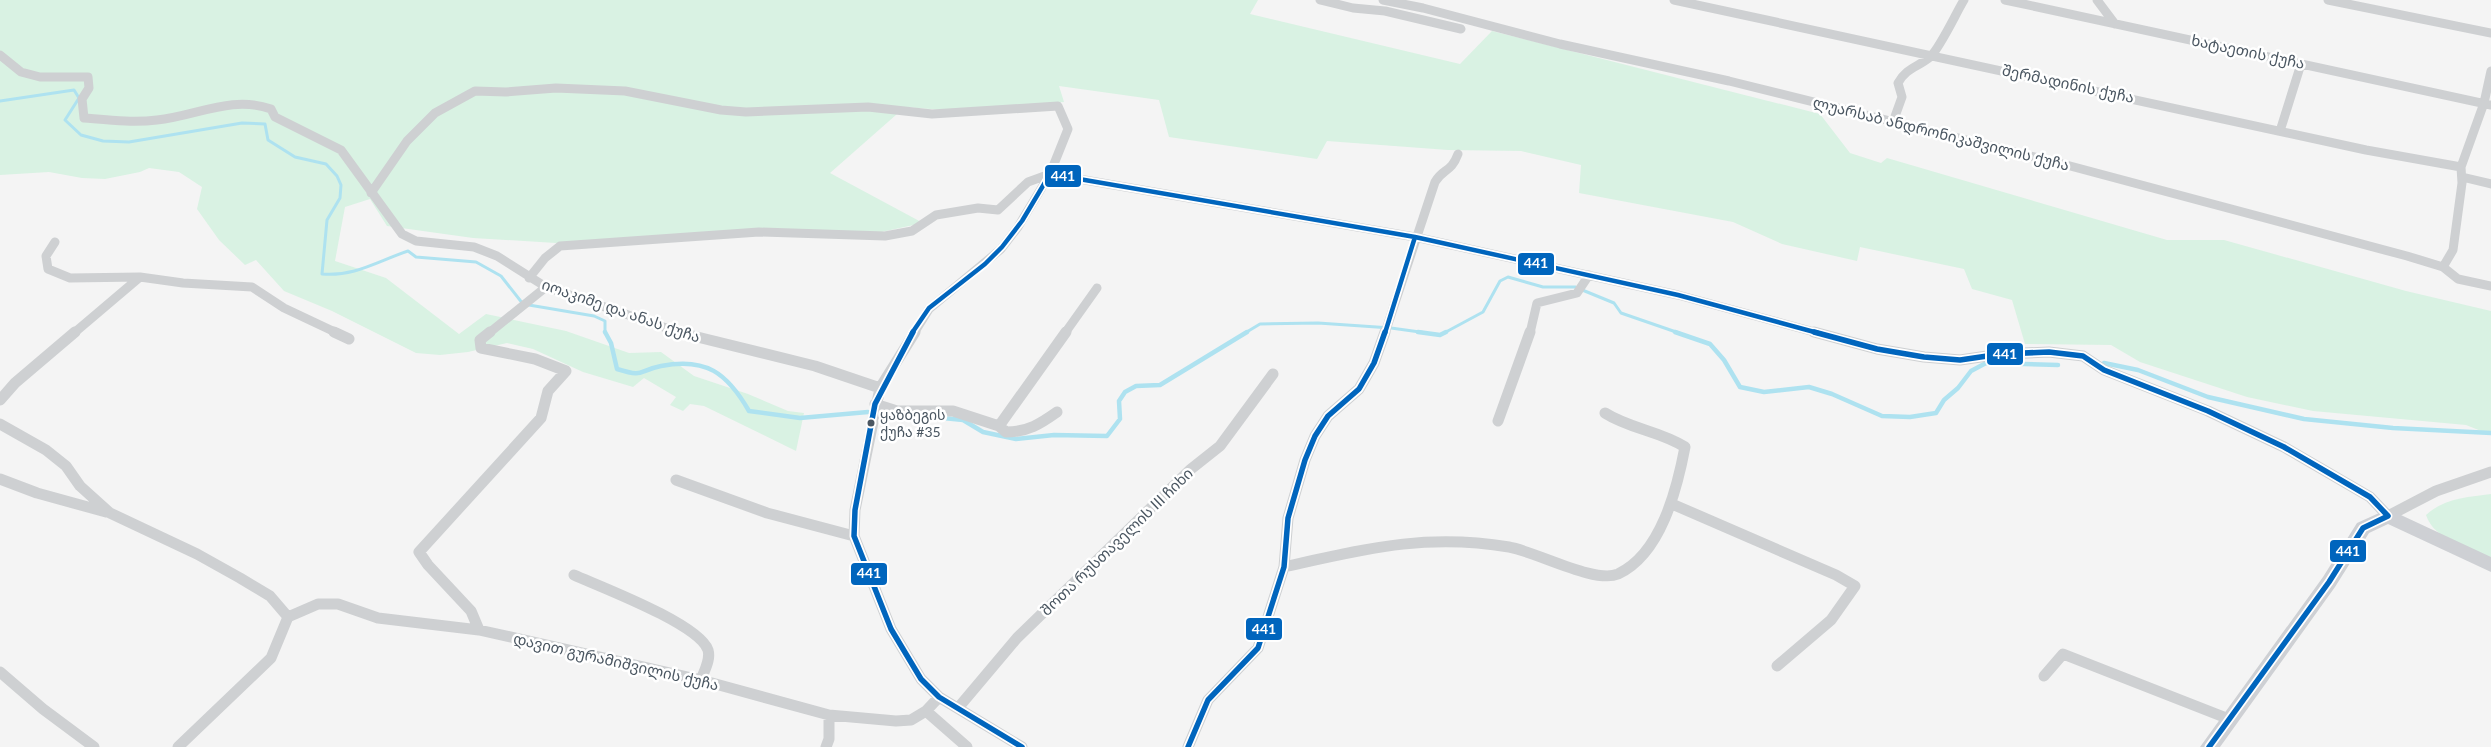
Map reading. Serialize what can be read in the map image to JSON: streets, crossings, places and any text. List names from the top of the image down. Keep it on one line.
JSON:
{"streets":{"street":["ხატაეთის ქუჩა","შერმადინის ქუჩა","ლუარსაბ ანდრონიკაშვილის ქუჩა","იოაკიმე და ანას ქუჩა","შოთა რუსთაველის III ჩიხი","დავით გურამიშვილის ქუჩა"]},"places":["ყაზბეგის ქუჩა #35"],"lines":["transit line 441"]}
